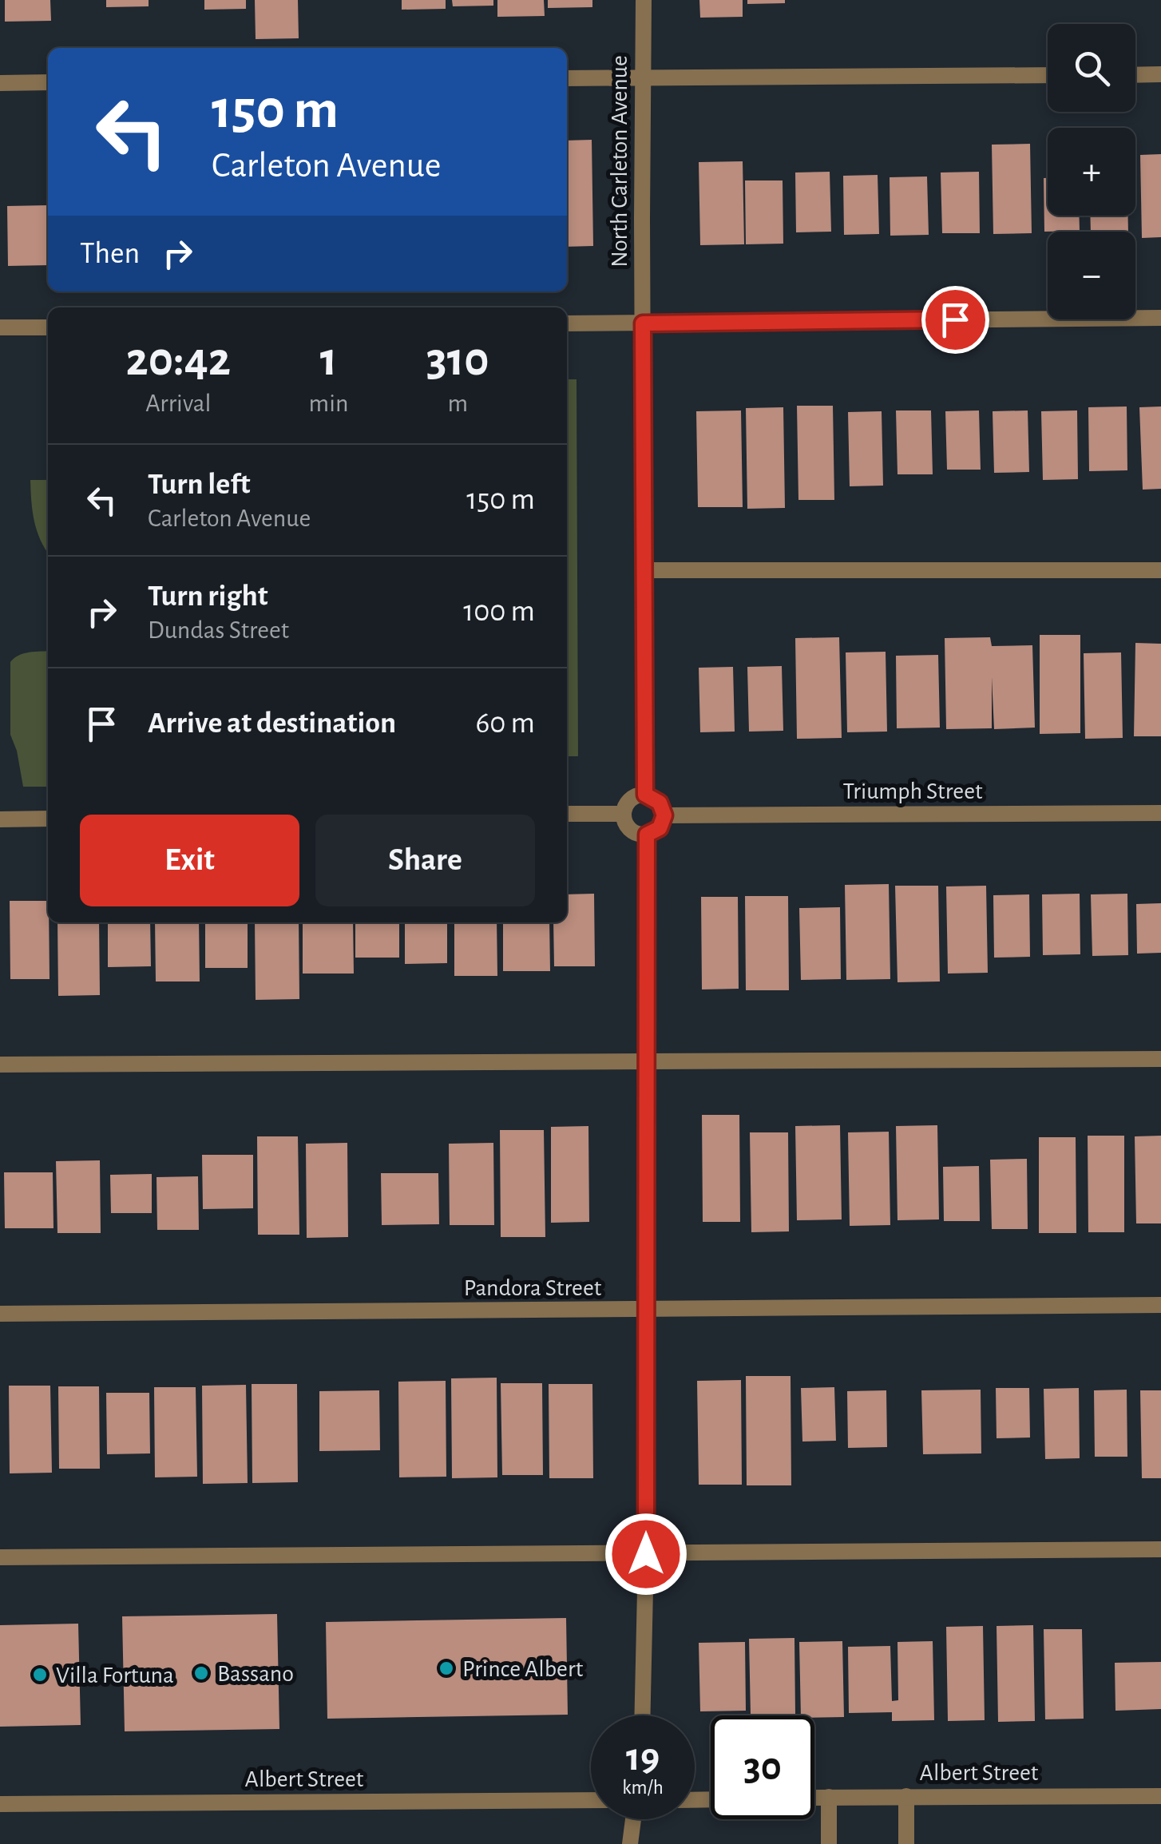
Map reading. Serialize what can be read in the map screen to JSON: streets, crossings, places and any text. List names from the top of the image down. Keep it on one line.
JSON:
{"streets":{"street":["North Carleton Avenue","Triumph Street","Pandora Street","Albert Street"]},"crossings":[["North Carleton Avenue","Triumph Street"]],"places":["Prince Albert","Bassano","Villa Fortuna"],"page":{"map_buttons":["+","−"],"turn":["150 m","Carleton Avenue"],"then":"Then","eta":["20:42","Arrival","1","min","310","m"],"list":[{"name":"Turn left","note":"Carleton Avenue","value":"150 m"},{"name":"Turn right","note":"Dundas Street","value":"100 m"},{"name":"Arrive at destination","value":"60 m"}],"buttons":["Exit","Share"],"speed":"19 km/h","limit":"30"}}
